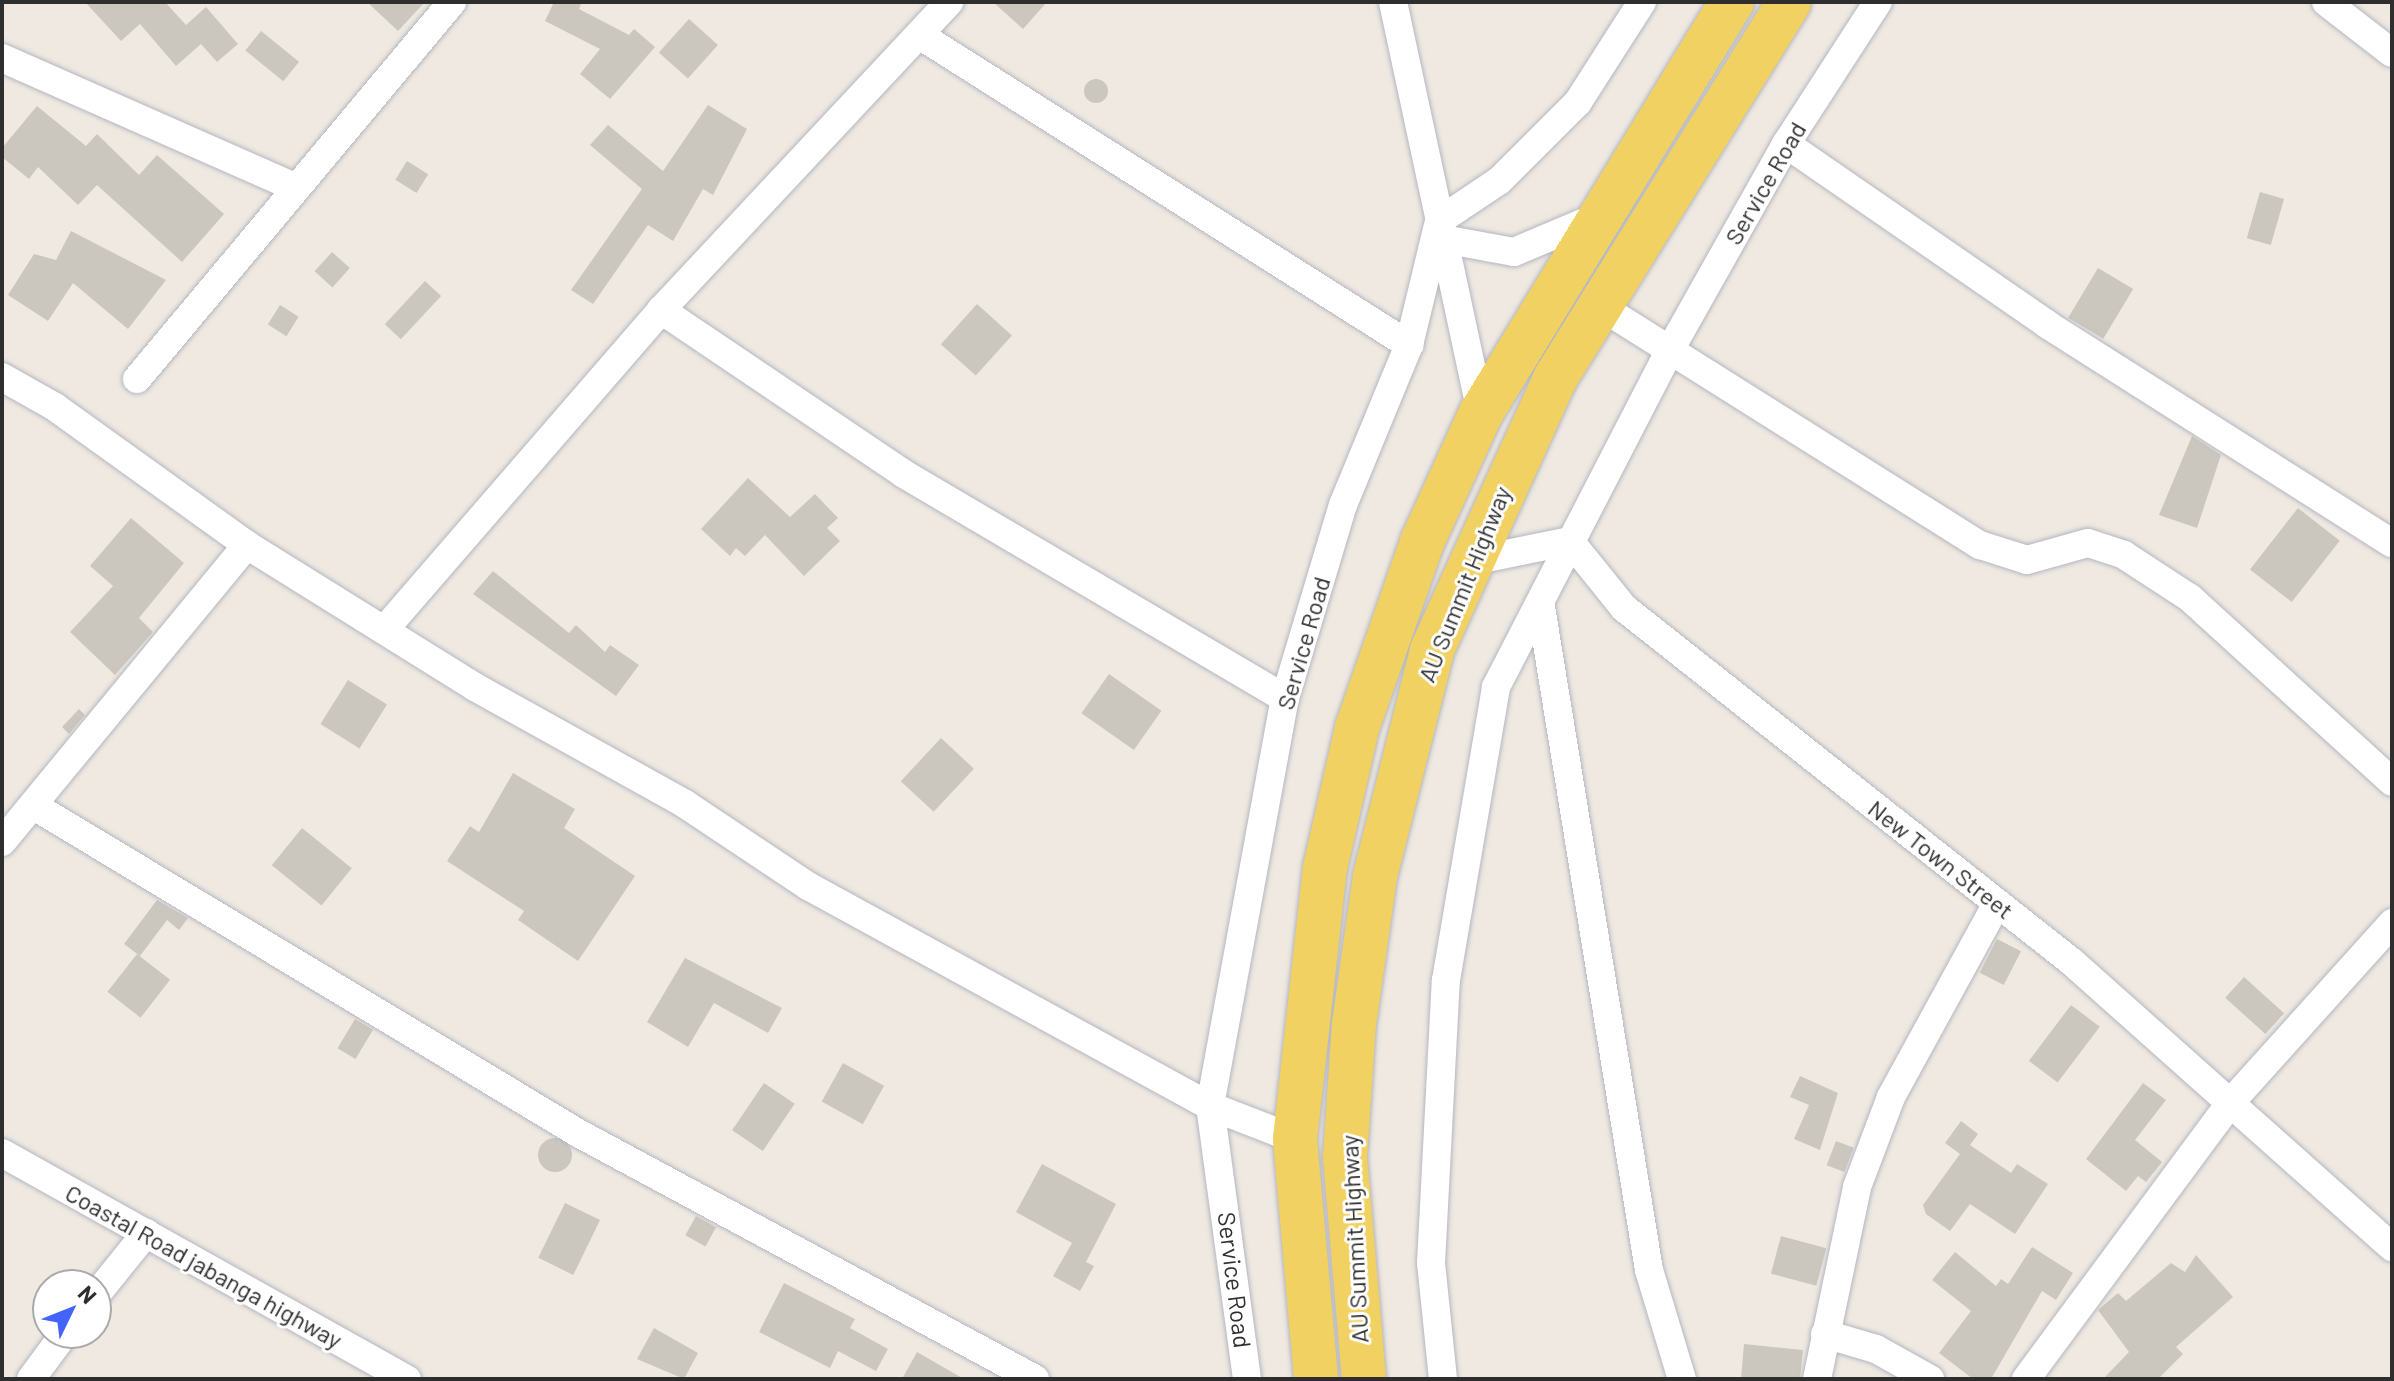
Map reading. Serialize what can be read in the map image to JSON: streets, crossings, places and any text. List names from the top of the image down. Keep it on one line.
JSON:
{"streets":{"main road":["AU Summit Highway"],"street":["Service Road","New Town Street","Coastal Road jabanga highway"]},"crossings":[["Service Road","New Town Street"]],"north":"top right"}
